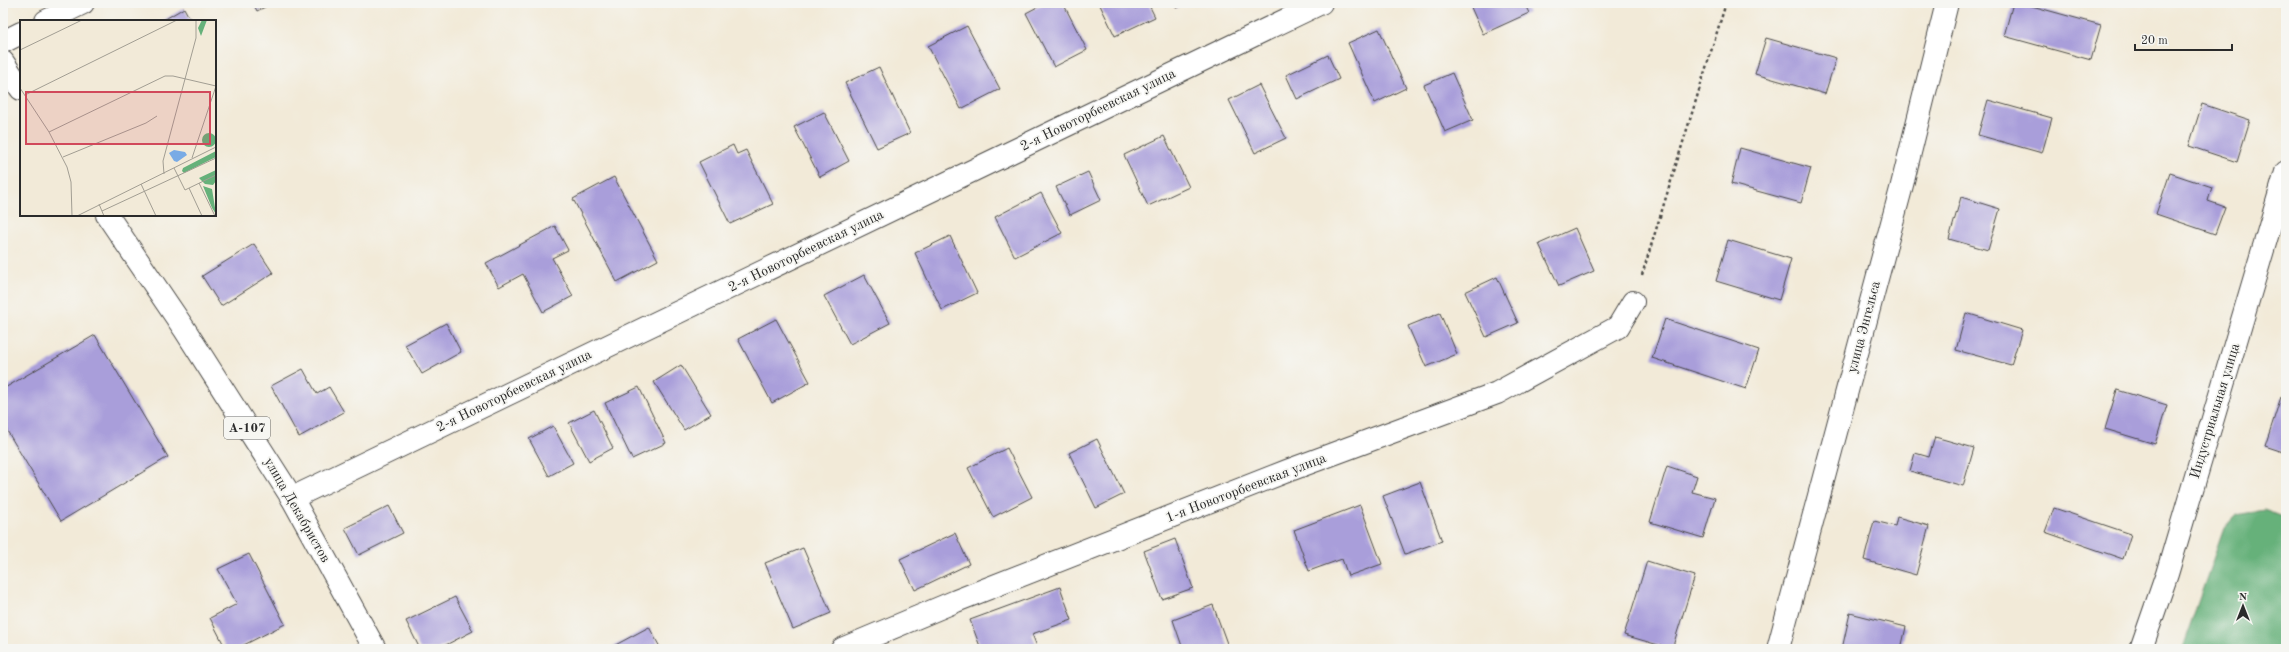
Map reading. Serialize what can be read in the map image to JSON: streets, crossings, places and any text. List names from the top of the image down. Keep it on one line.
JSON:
{"streets":{"street":["2-я Новоторбеевская улица","улица Энгельса","Индустриальная улица","А-107","1-я Новоторбеевская улица","улица Декабристов"]},"crossings":[["2-я Новоторбеевская улица","улица Декабристов"]],"scale_bar":"20 m","north":"top"}
